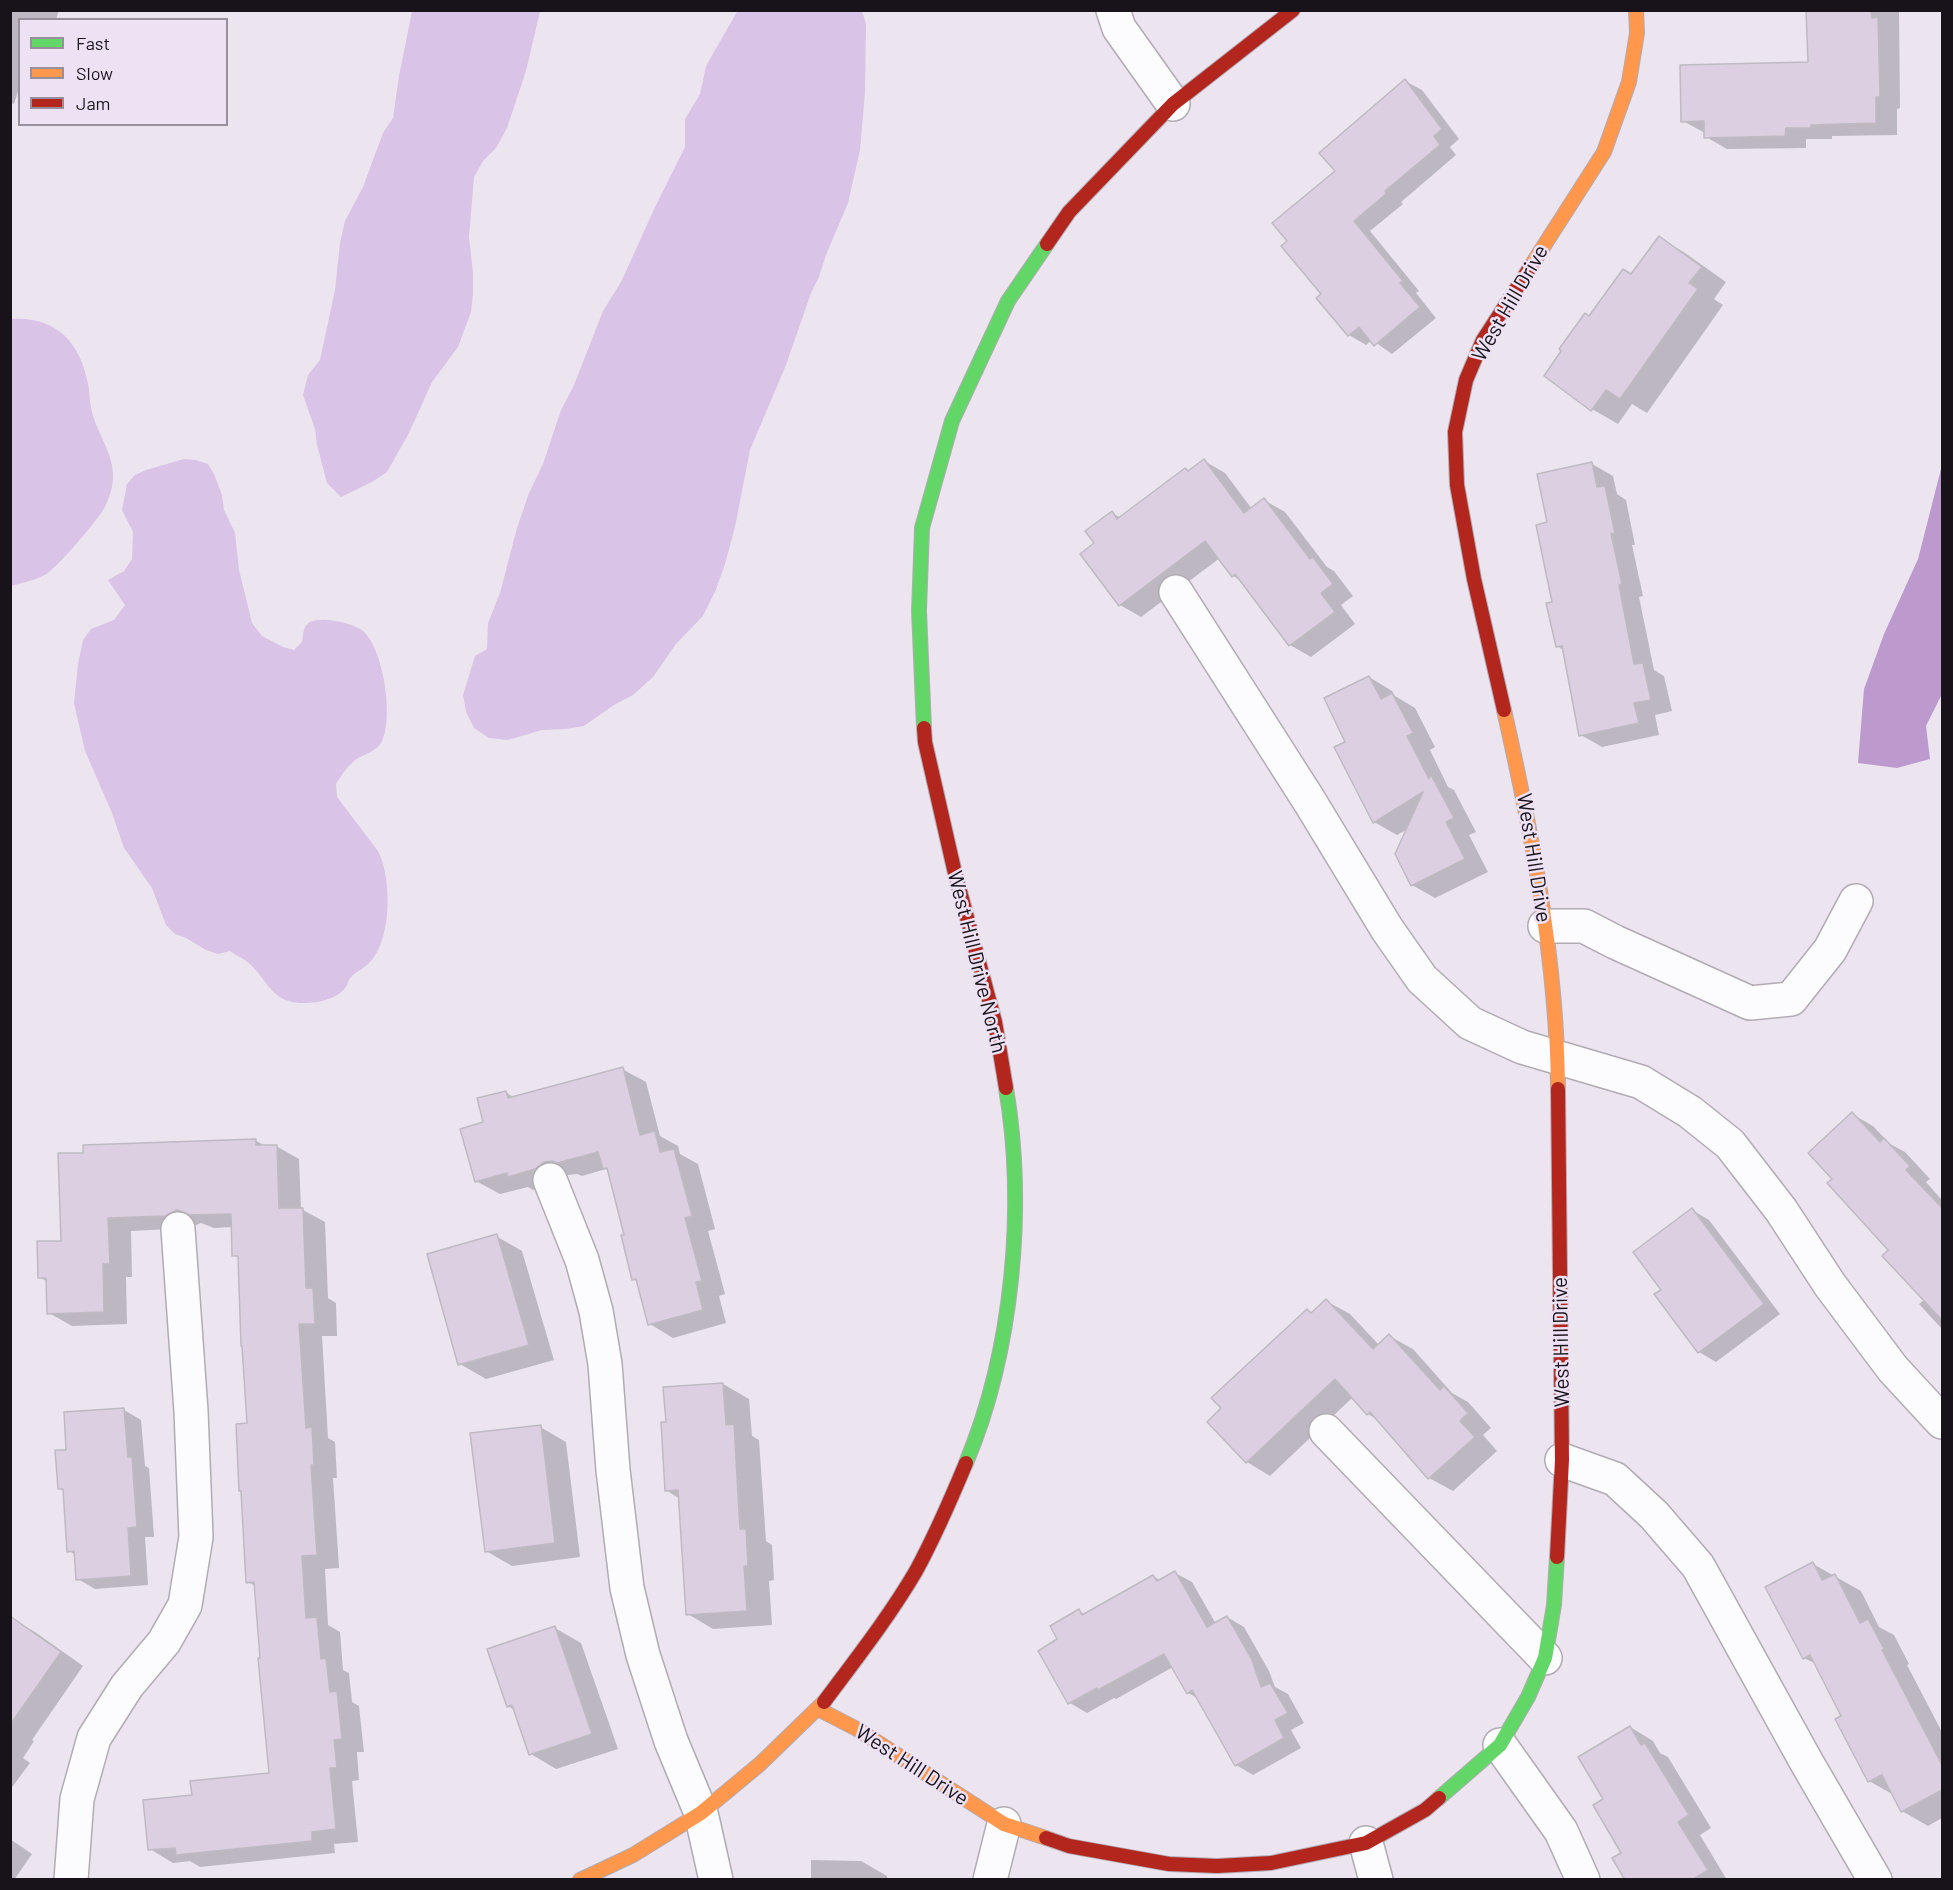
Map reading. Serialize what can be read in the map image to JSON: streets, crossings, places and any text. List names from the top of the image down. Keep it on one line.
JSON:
{"streets":{"street":["West Hill Drive","West Hill Drive North"]},"crossings":[["West Hill Drive","West Hill Drive North"]],"legend":["Fast","Slow","Jam"]}
